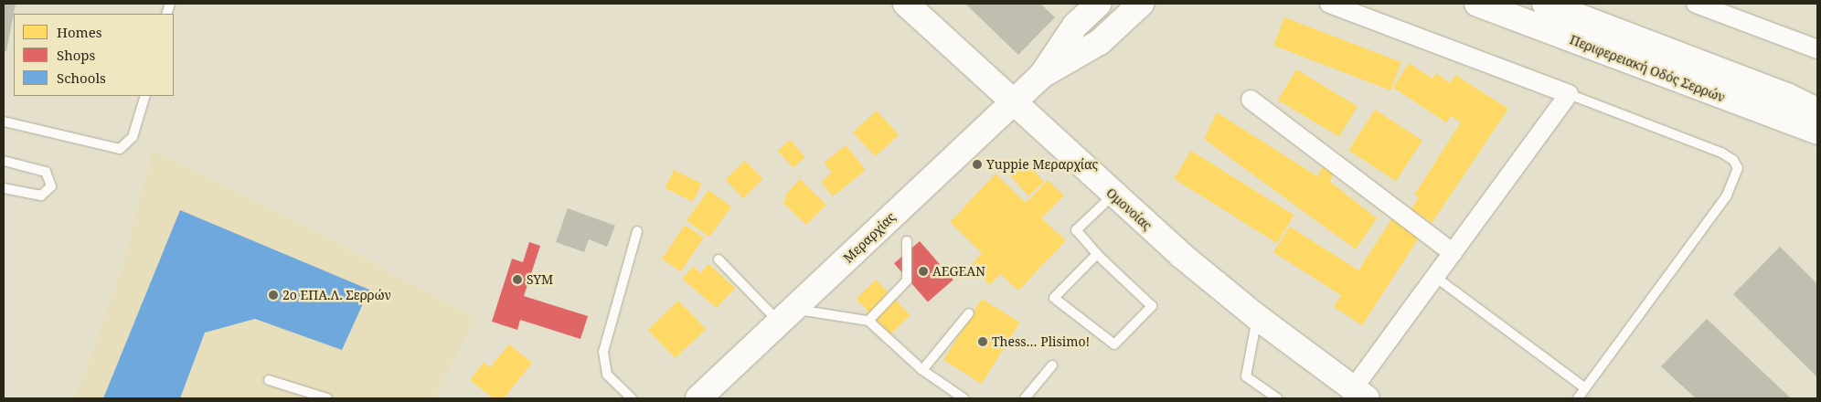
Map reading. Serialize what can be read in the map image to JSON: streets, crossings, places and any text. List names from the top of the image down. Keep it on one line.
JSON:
{"streets":{"main road":["Περιφερειακή Οδός Σερρών","Ομονοίας","Μεραρχίας"]},"crossings":[["Ομονοίας","Μεραρχίας"]],"places":["Yuppie Μεραρχίας","AEGEAN","SYM","2ο ΕΠΑ.Λ. Σερρών","Thess… Plisimo!"],"legend":["Homes","Shops","Schools"]}
